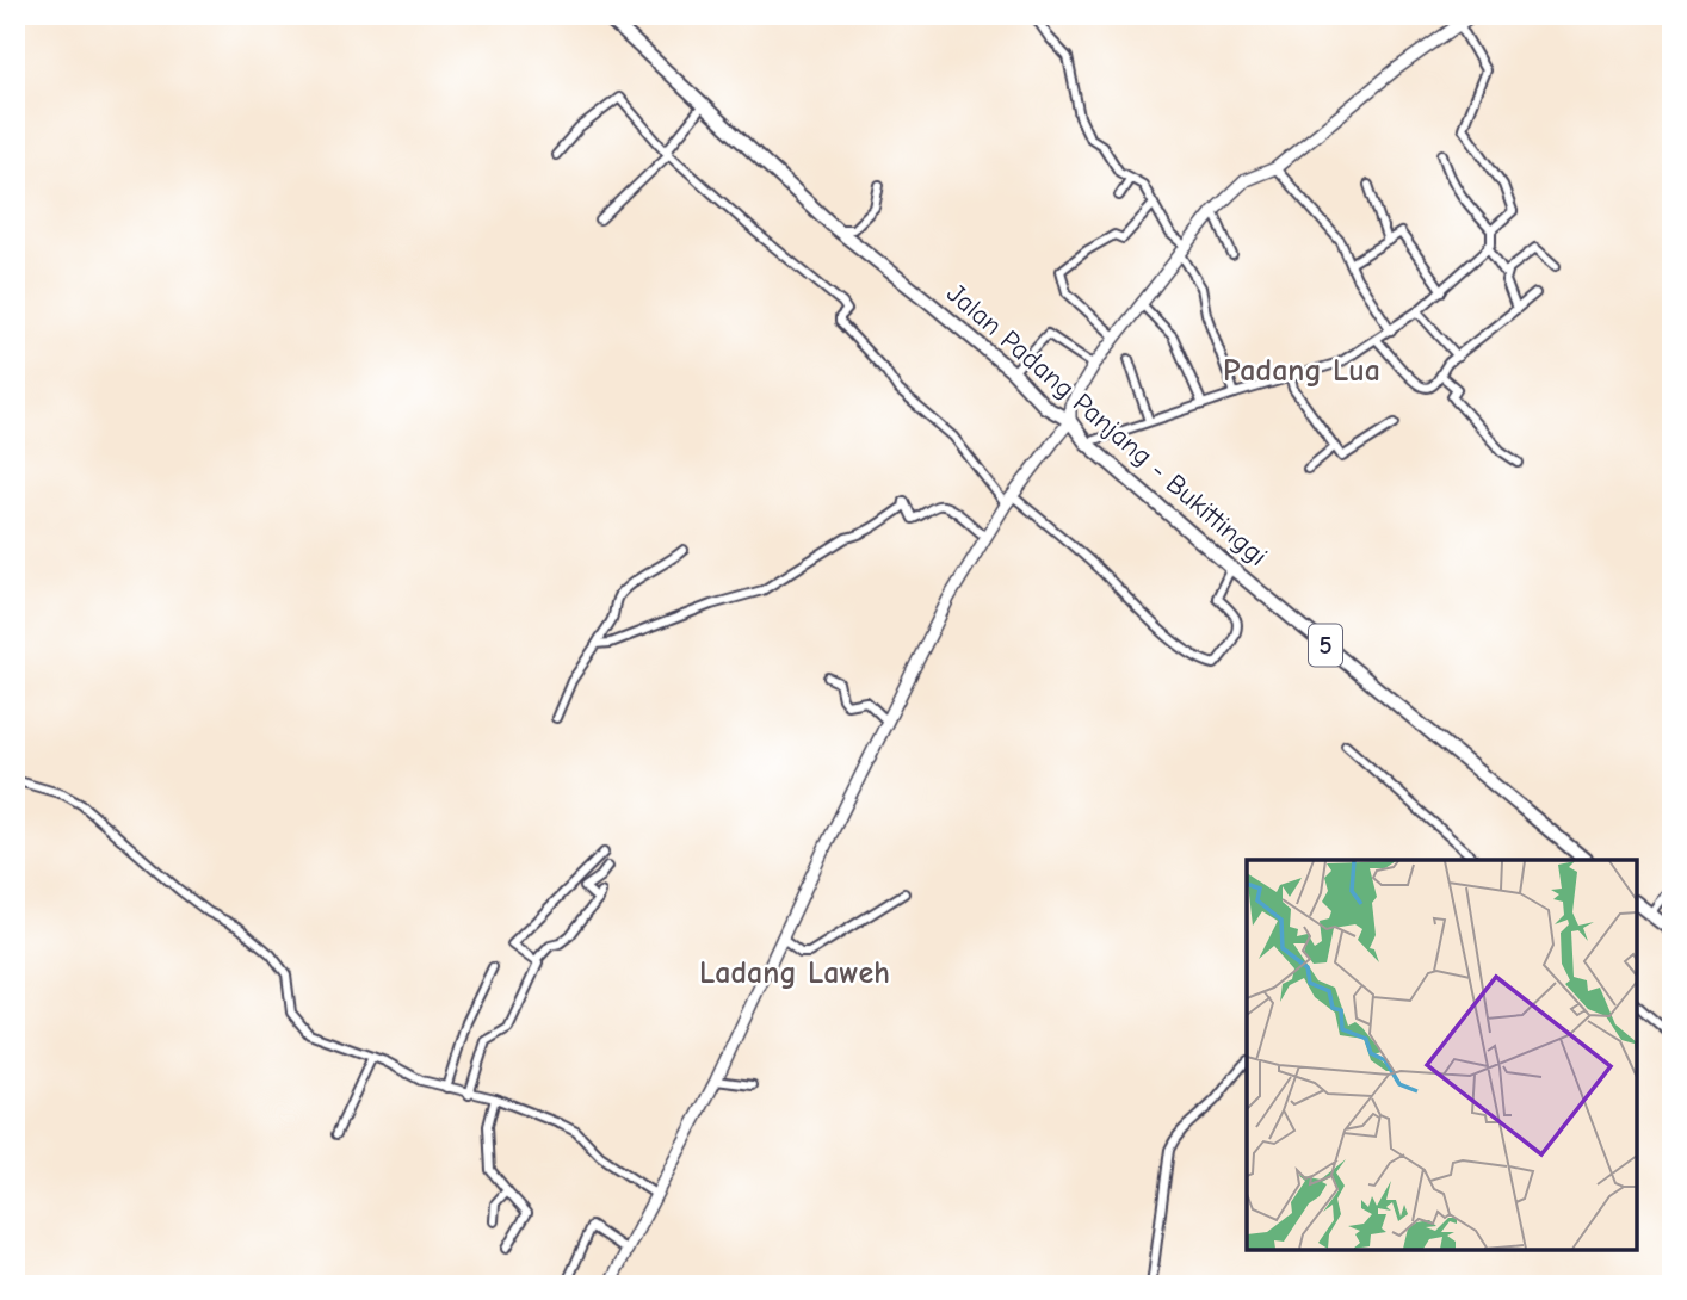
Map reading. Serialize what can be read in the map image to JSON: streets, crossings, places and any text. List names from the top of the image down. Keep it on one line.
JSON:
{"streets":{"highway":["Jalan Padang Panjang - Bukittinggi","5"]},"districts":["Padang Lua","Ladang Laweh"]}
